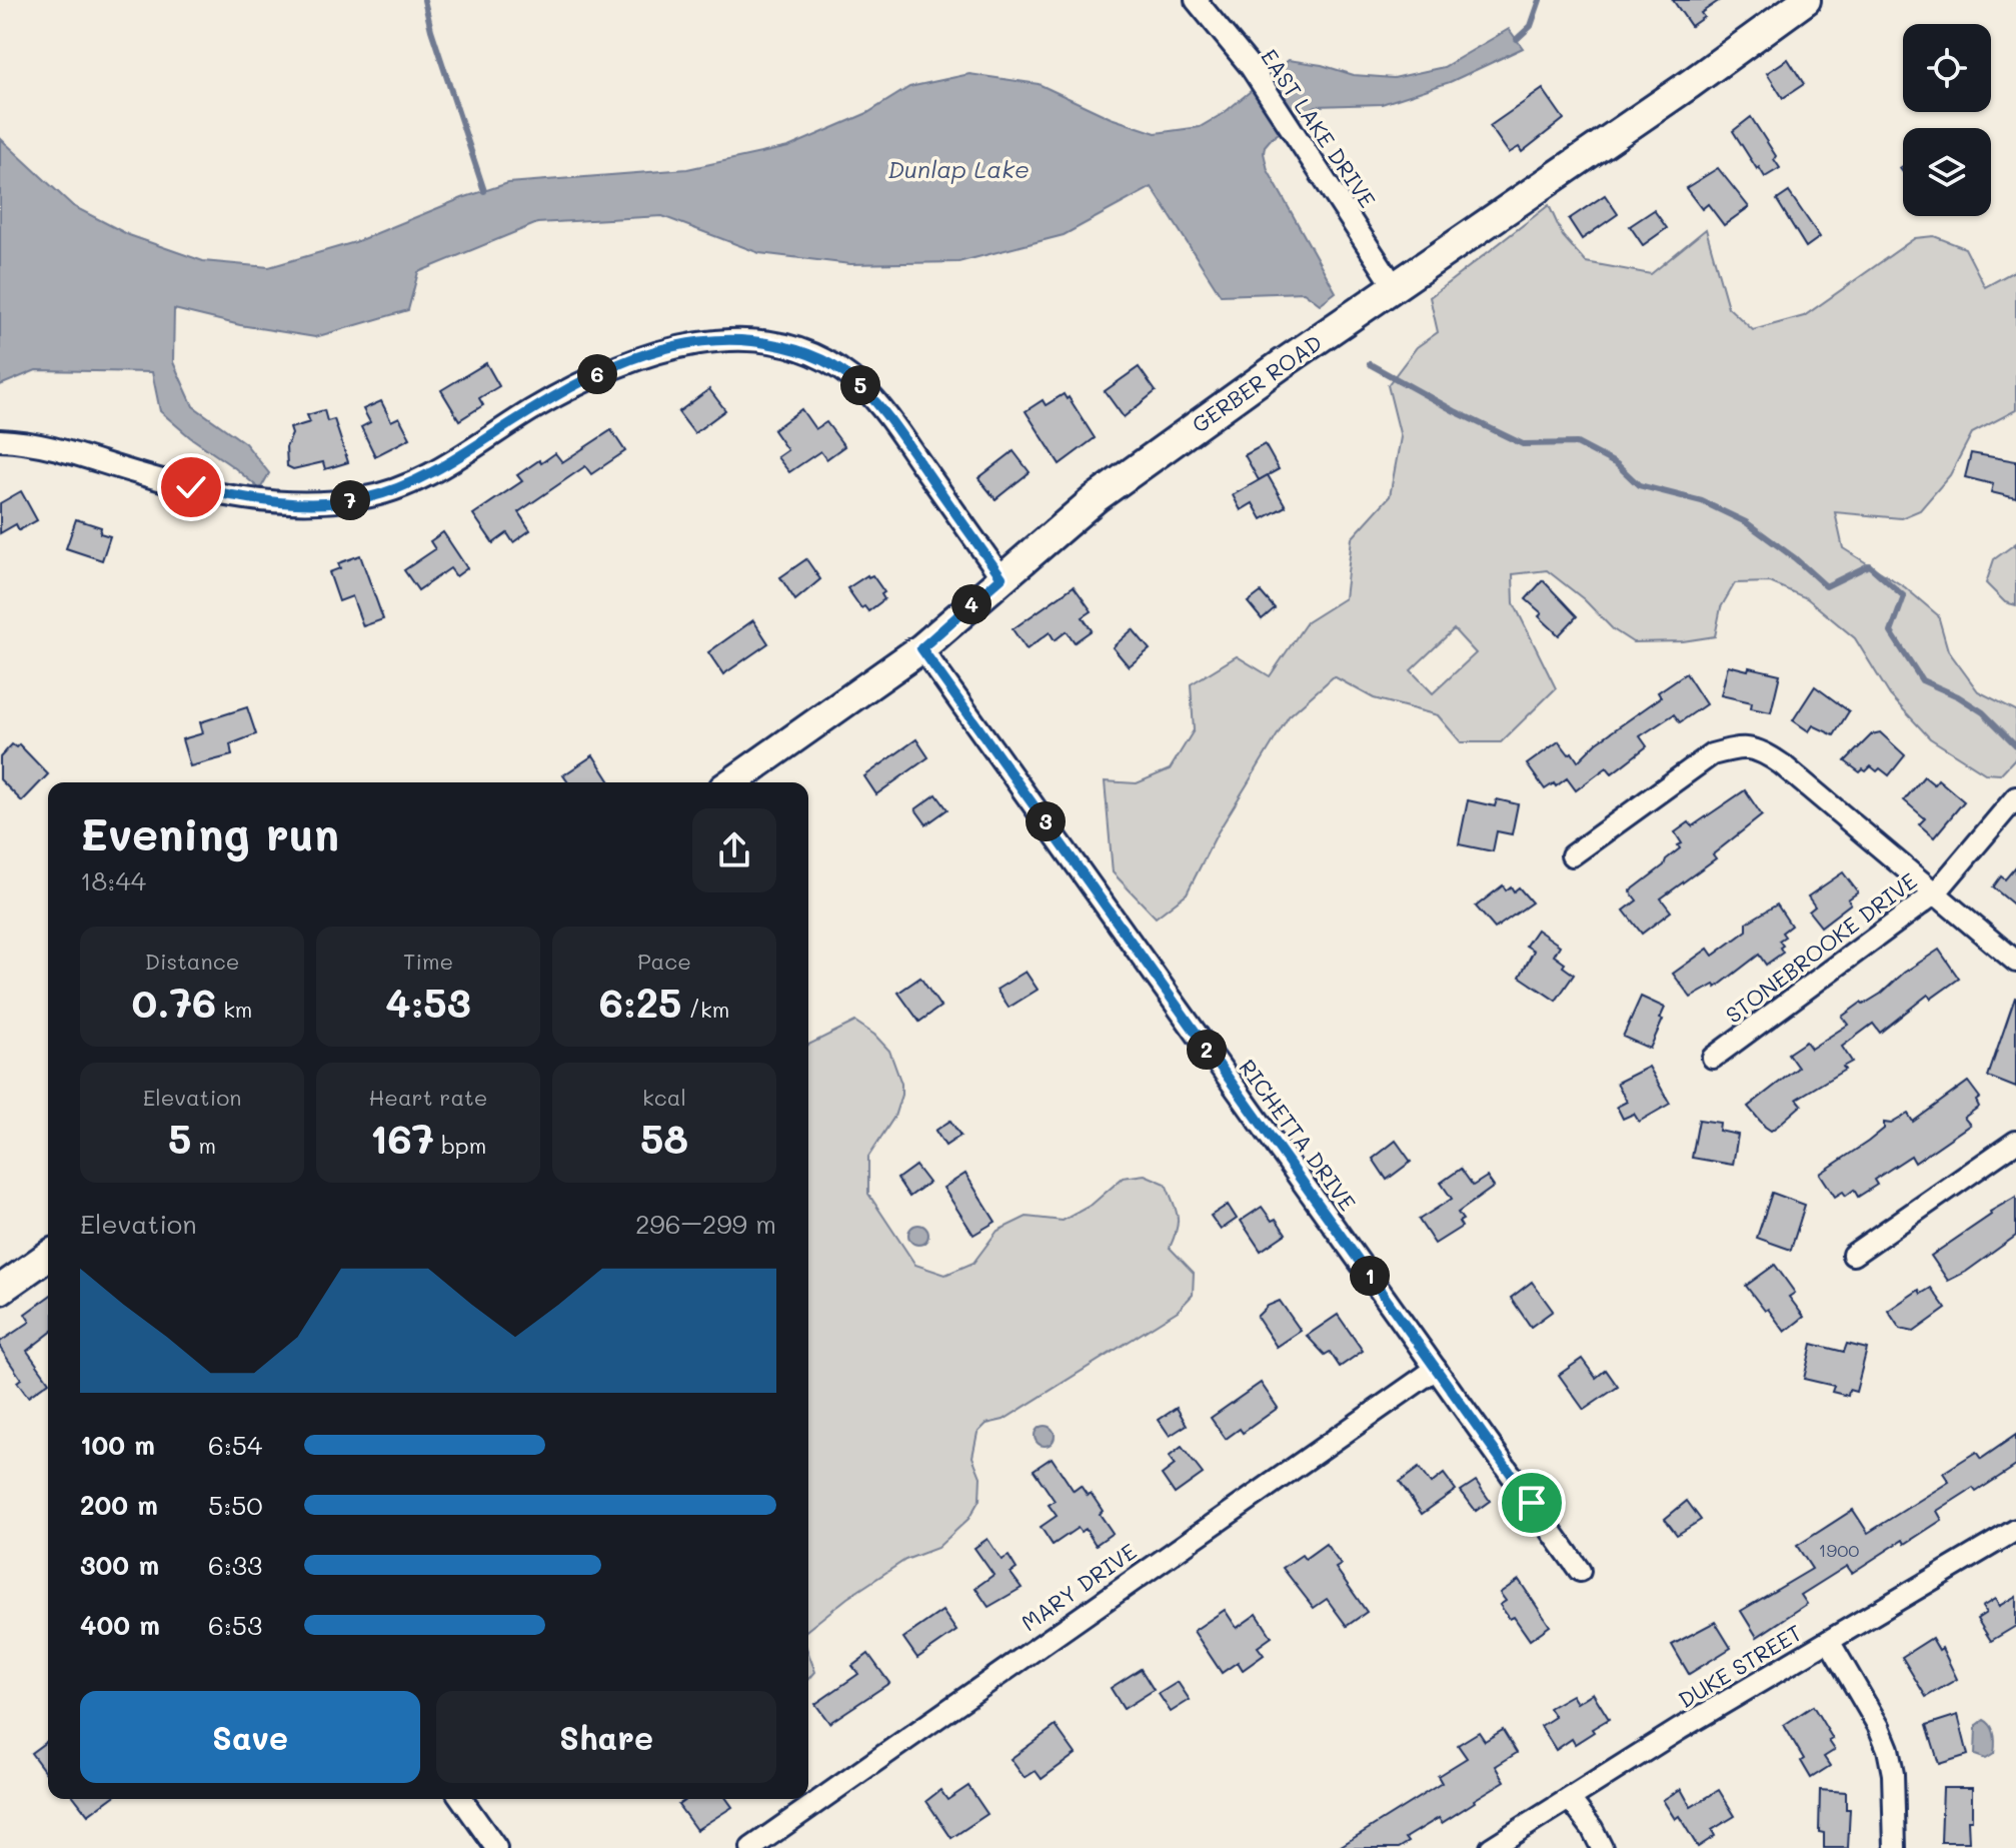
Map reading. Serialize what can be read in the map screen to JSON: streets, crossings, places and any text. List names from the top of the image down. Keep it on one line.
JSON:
{"streets":{"street":["EAST LAKE DRIVE","GERBER ROAD","STONEBROOKE DRIVE","RICHETTA DRIVE","MARY DRIVE","DUKE STREET"]},"crossings":[["EAST LAKE DRIVE","GERBER ROAD"],["GERBER ROAD","RICHETTA DRIVE"],["RICHETTA DRIVE","MARY DRIVE"]],"water":["Dunlap Lake"],"house_numbers":["1900"],"page":{"pins":["6","5","7","4","3","2","1"],"heading":["Evening run","18:44"],"stats":[["Distance","0.76 km"],["Time","4:53"],["Pace","6:25 /km"],["Elevation","5 m"],["Heart rate","167 bpm"],["kcal","58"]],"chart":["Elevation","296–299 m"],"list":[{"name":"100 m","note":"6:54"},{"name":"200 m","note":"5:50"},{"name":"300 m","note":"6:33"},{"name":"400 m","note":"6:53"}],"buttons":["Save","Share"]}}
